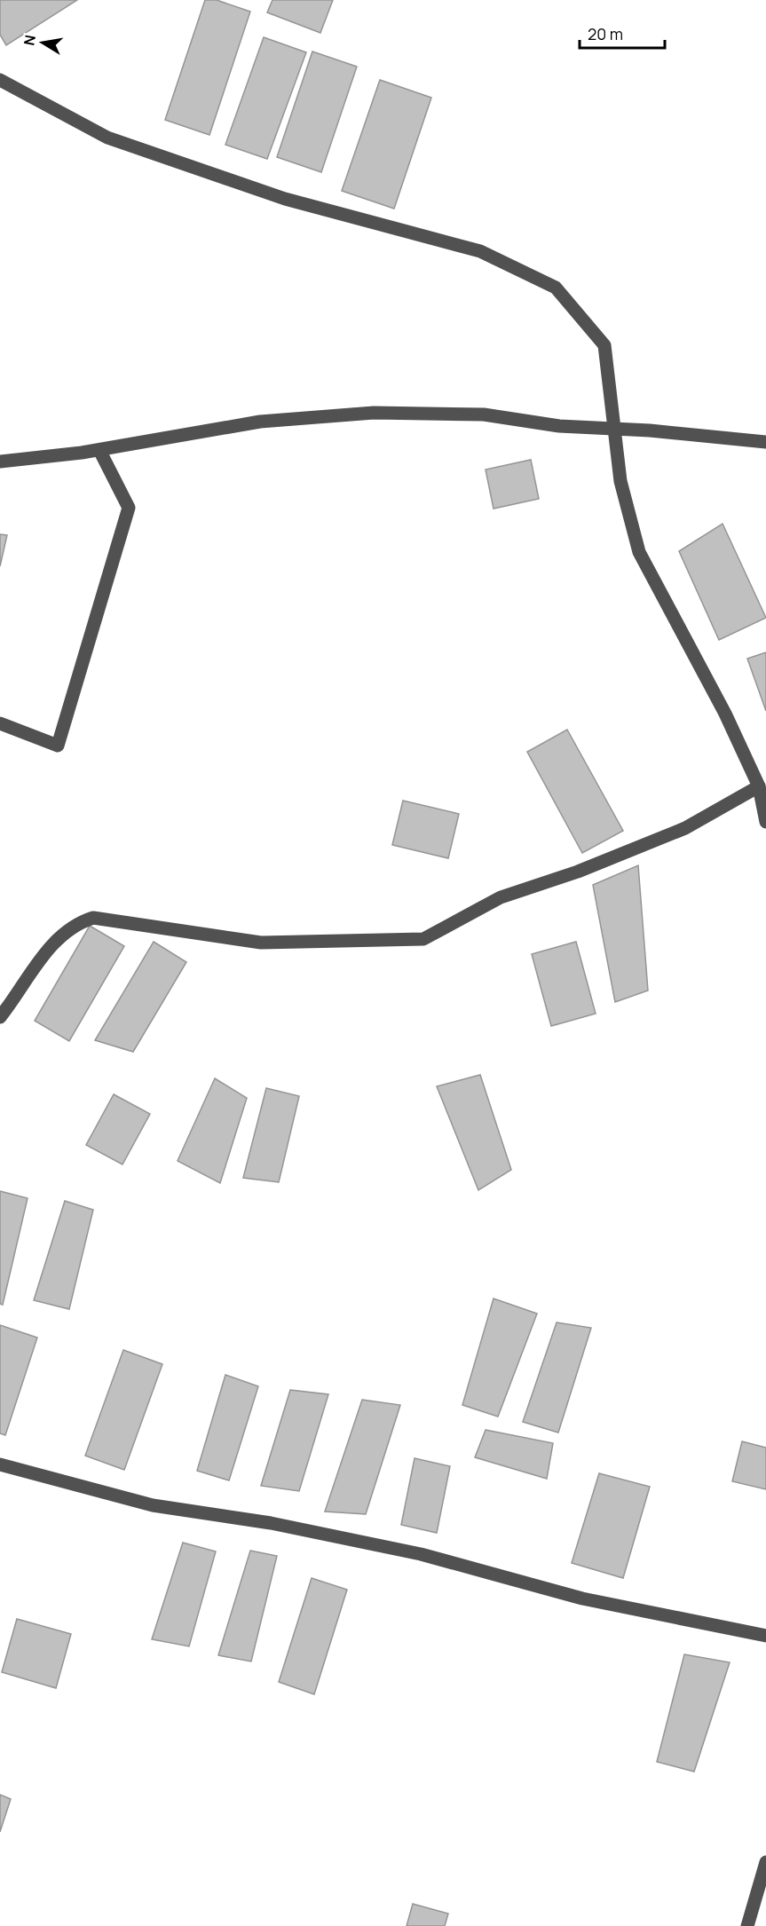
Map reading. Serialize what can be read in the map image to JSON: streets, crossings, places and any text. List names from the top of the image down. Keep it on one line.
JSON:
{"scale_bar":"20 m","north":"left"}
